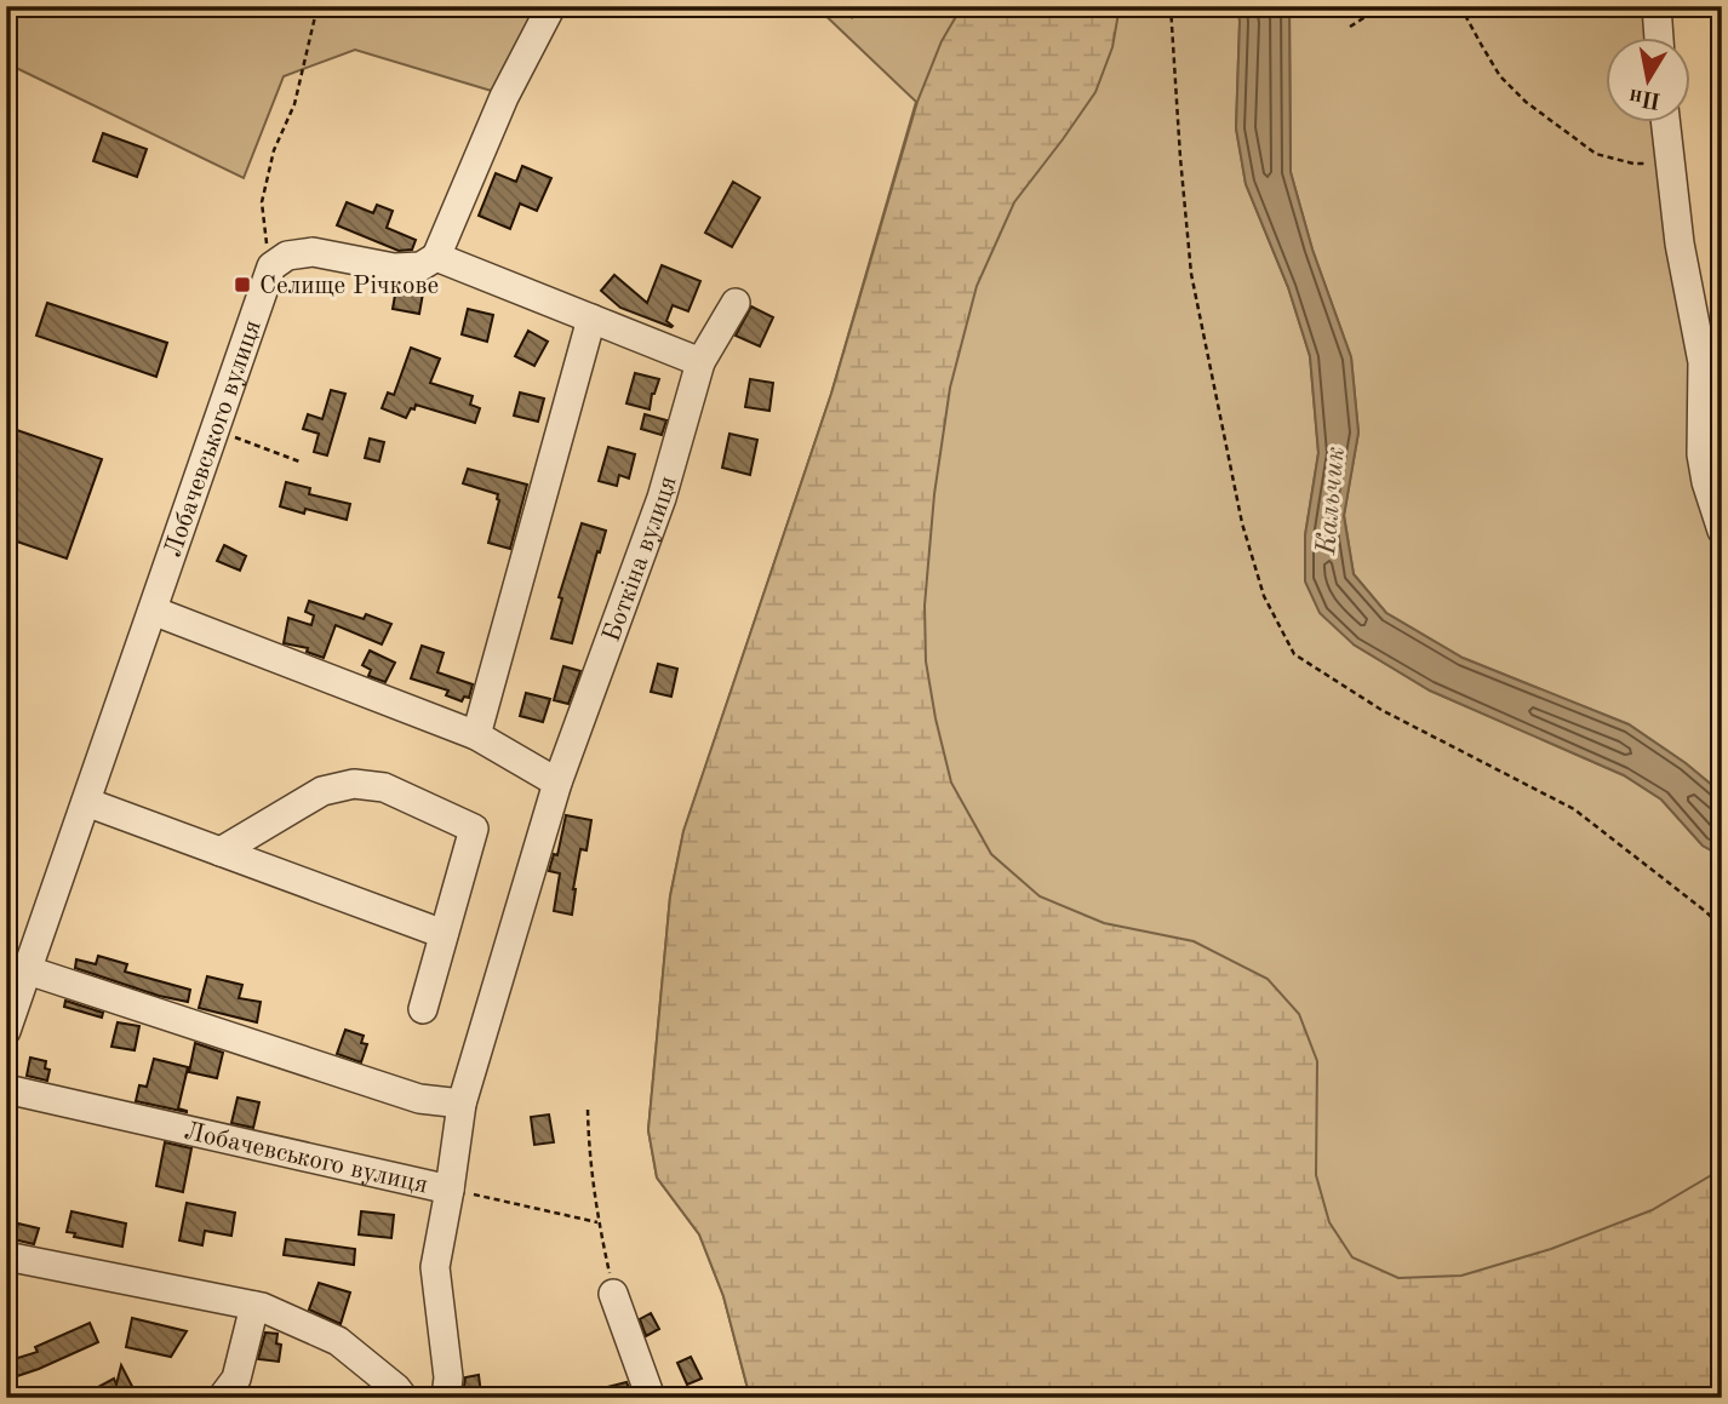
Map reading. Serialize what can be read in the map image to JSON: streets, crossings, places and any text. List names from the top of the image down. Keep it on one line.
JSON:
{"streets":{"street":["Лобачевського вулиця","Боткіна вулиця"]},"crossings":[["Лобачевського вулиця","Боткіна вулиця"]],"water":["Кальчик"],"places":{"transit":["Селище Річкове"]},"north":"bottom"}
